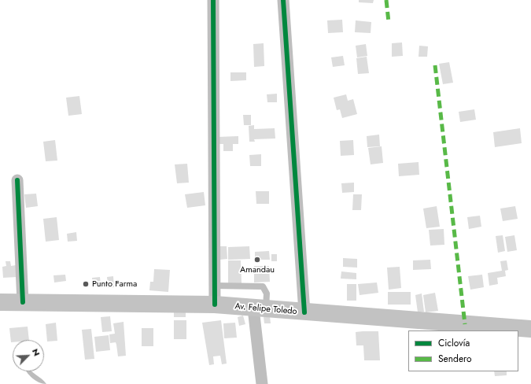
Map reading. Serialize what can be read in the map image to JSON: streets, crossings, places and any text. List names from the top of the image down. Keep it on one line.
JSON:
{"streets":{"main road":["Av. Felipe Toledo"]},"places":["Amandau","Punto Farma"],"legend":["Ciclovía","Sendero"],"north":"top right"}
